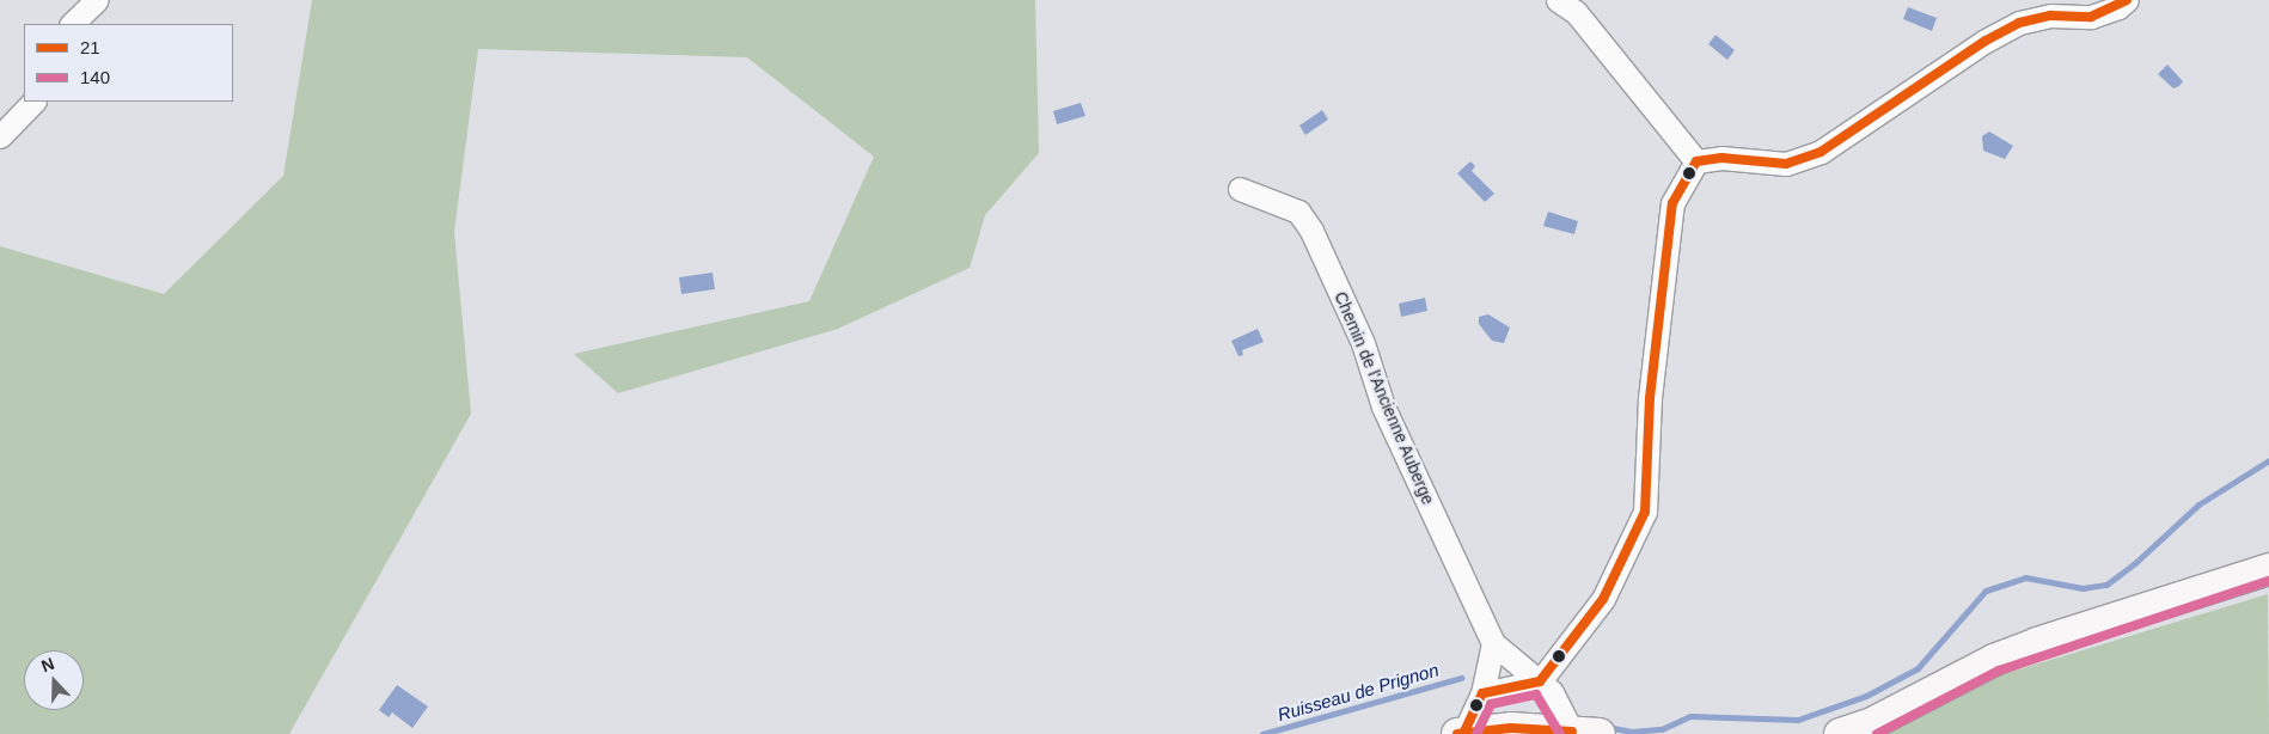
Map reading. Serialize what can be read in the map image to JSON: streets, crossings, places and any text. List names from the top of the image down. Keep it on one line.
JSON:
{"streets":{"street":["Chemin de l'Ancienne Auberge"]},"water":["Ruisseau de Prignon"],"lines":["transit line 21","transit line 140"],"legend":["21","140"],"north":"top"}
